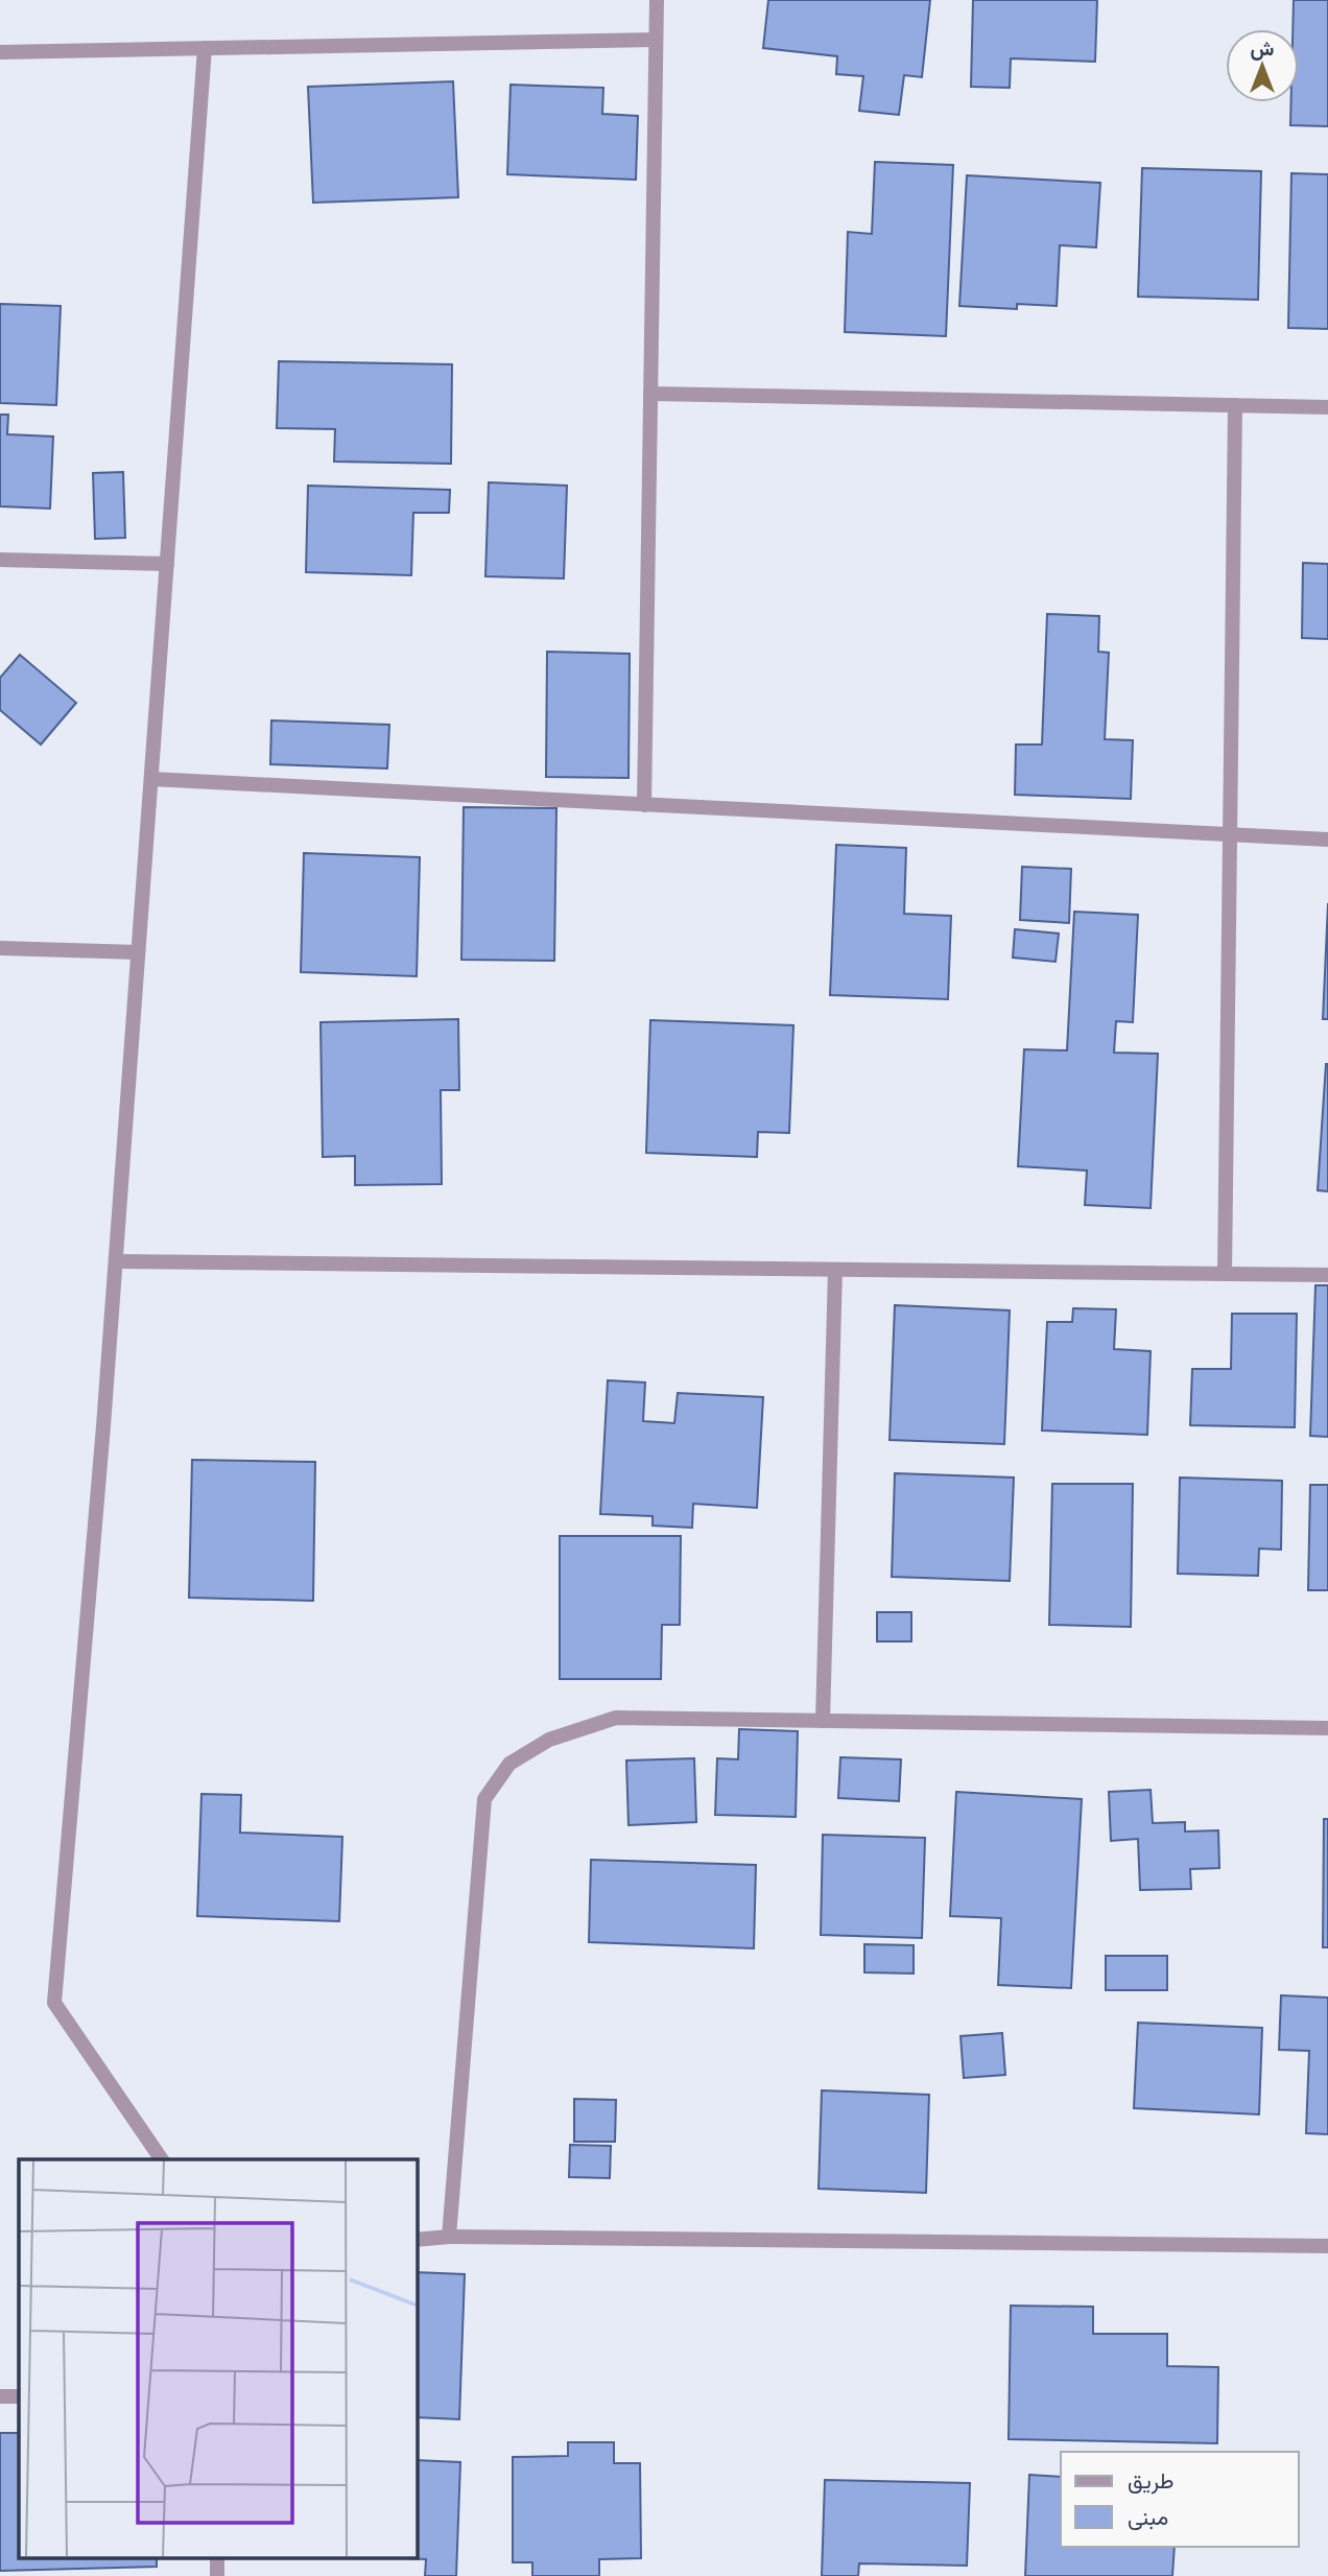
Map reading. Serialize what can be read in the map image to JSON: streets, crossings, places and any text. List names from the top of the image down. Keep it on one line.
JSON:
{"legend":["طريق","مبنى"],"north":"top"}
